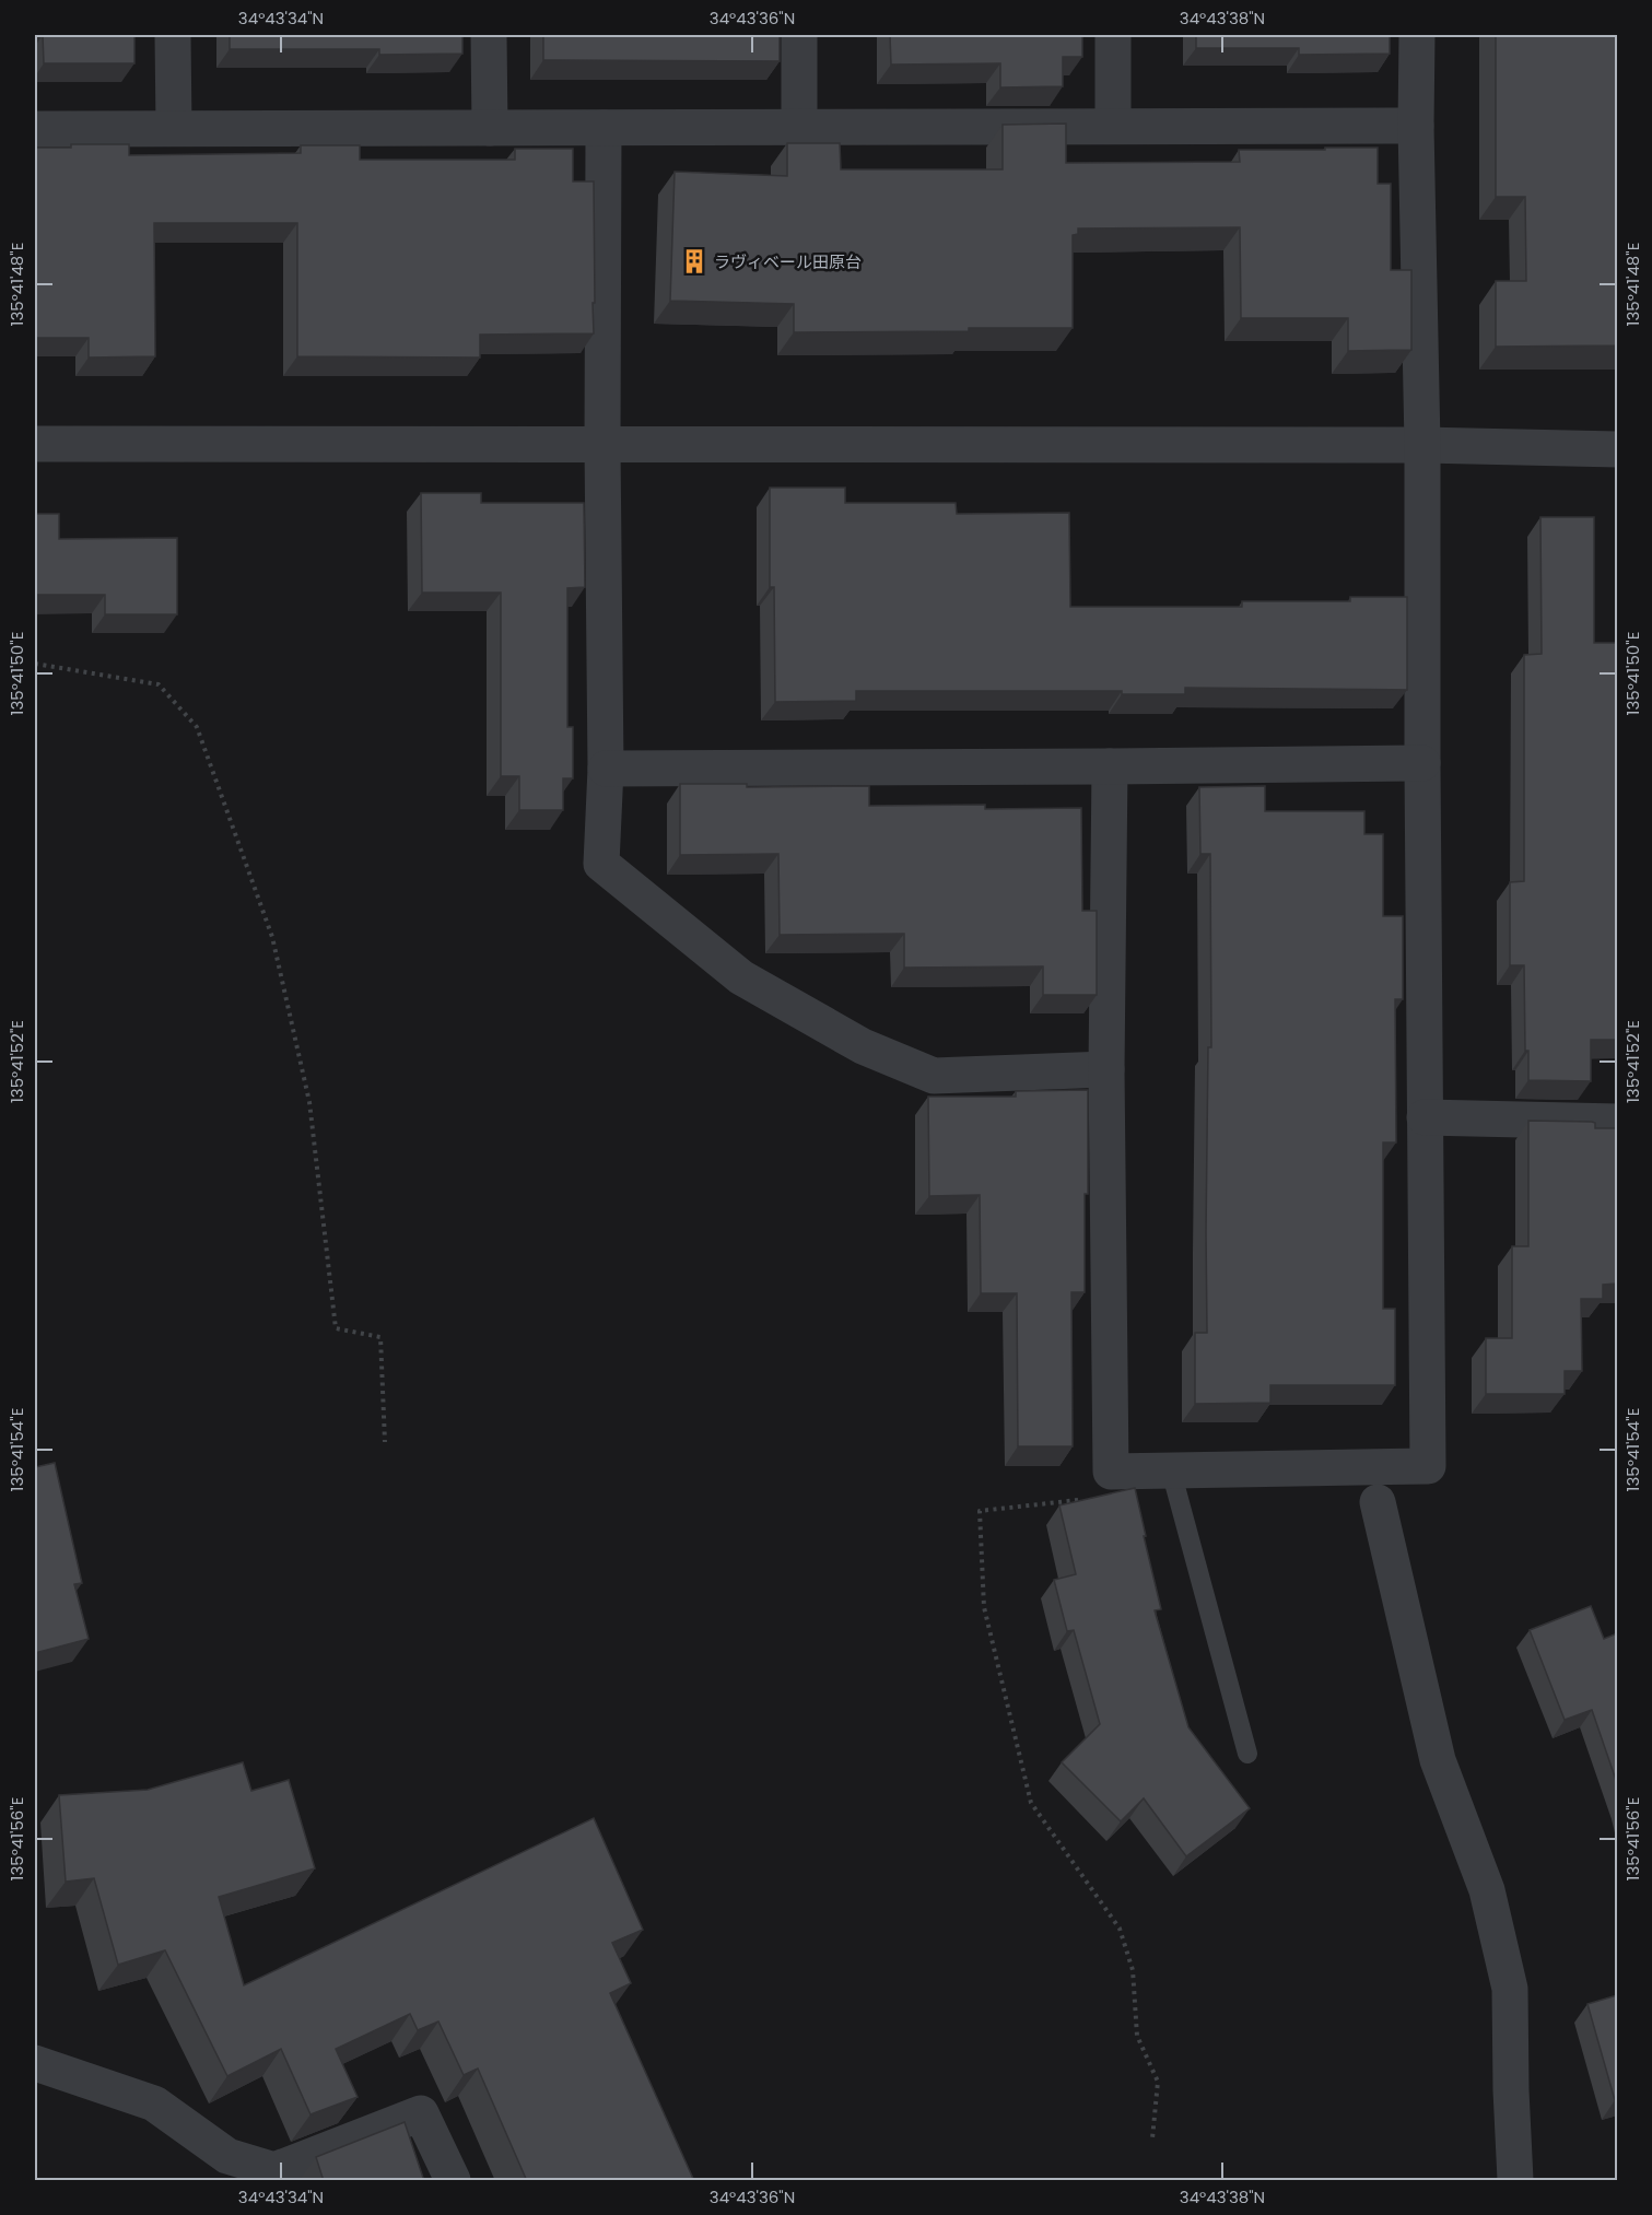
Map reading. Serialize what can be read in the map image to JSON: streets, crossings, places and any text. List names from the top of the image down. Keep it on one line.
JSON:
{"places":{"building":["ラヴィベール田原台"]},"coordinates":["34°43'34\"N","34°43'36\"N","34°43'38\"N","135°41'48\"E","135°41'50\"E","135°41'52\"E","135°41'54\"E","135°41'56\"E"]}
